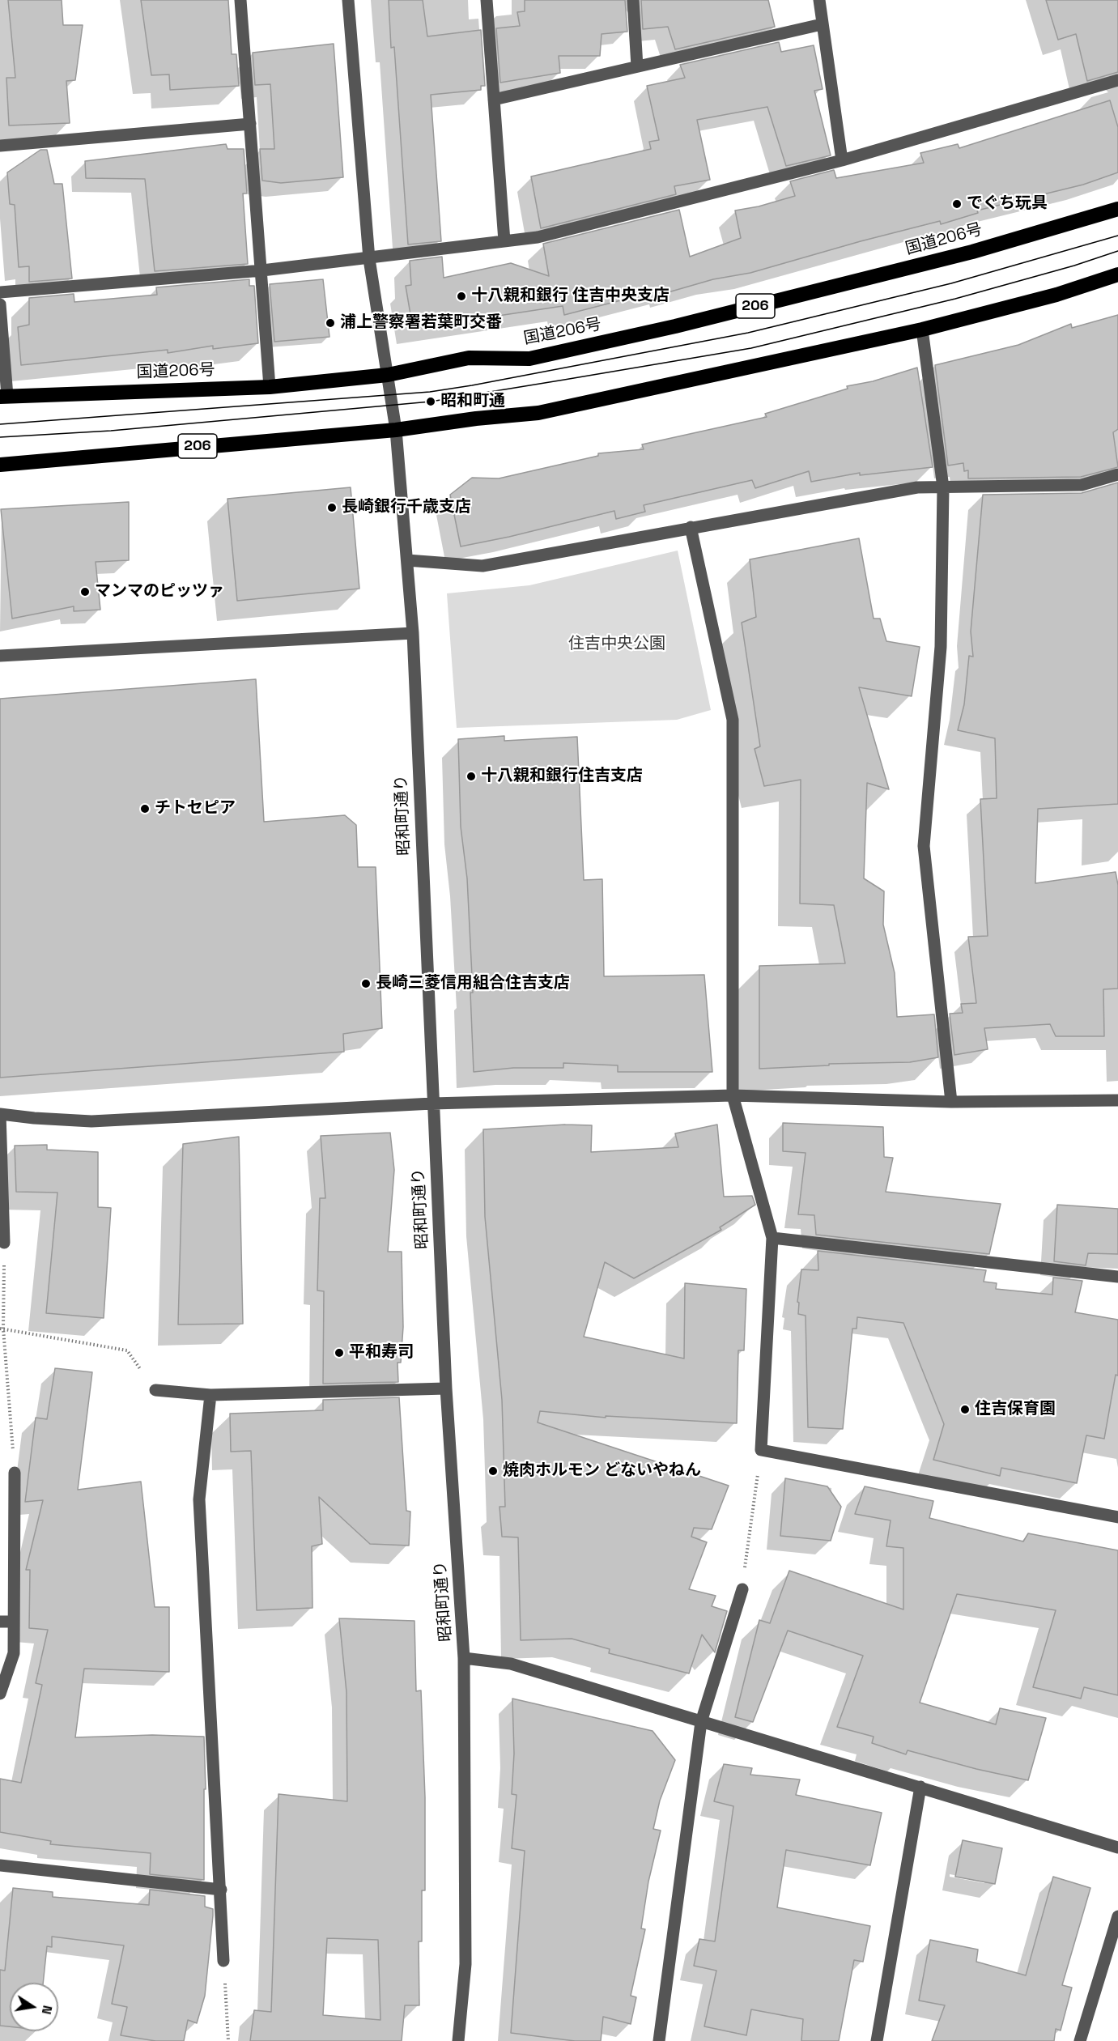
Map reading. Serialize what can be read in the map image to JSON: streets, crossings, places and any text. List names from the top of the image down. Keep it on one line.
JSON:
{"streets":{"highway":["国道206号","206"],"street":["昭和町通り"]},"crossings":[["国道206号","昭和町通り"],["206","昭和町通り"]],"parks":["住吉中央公園"],"places":["でぐち玩具","十八親和銀行 住吉中央支店","浦上警察署若葉町交番","昭和町通","長崎銀行千歳支店","マンマのピッツァ","十八親和銀行住吉支店","チトセピア","長崎三菱信用組合住吉支店","平和寿司","住吉保育園","焼肉ホルモン どないやねん"],"north":"right"}
